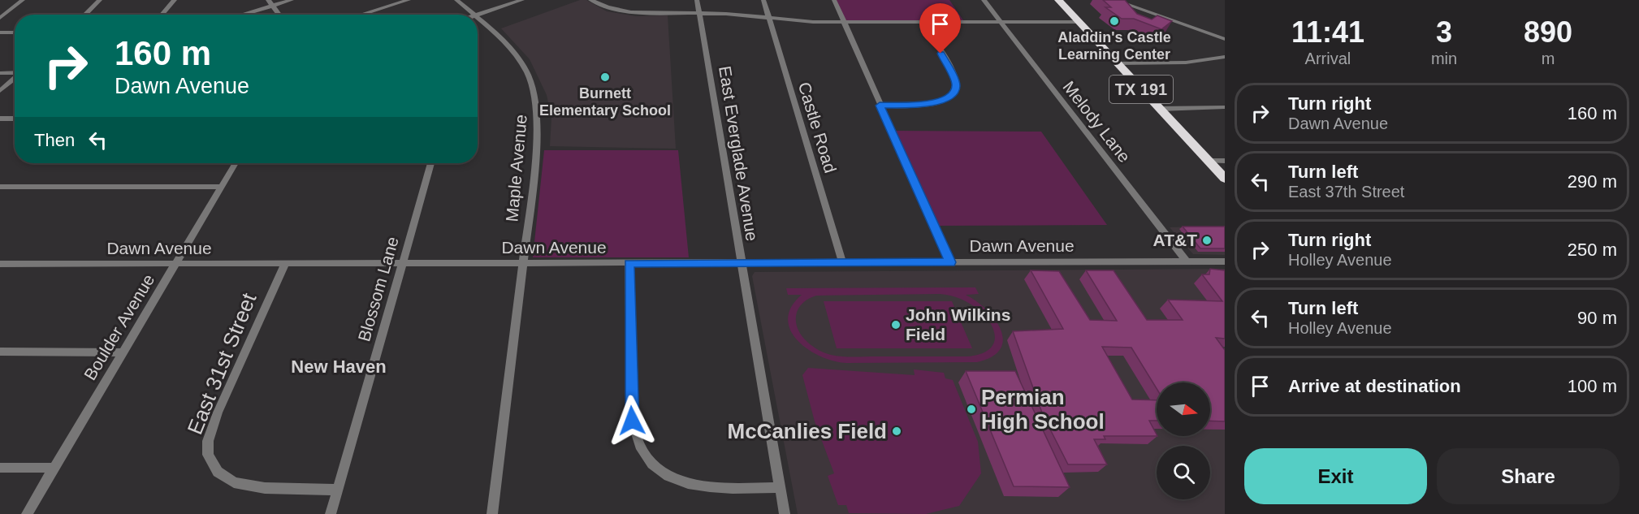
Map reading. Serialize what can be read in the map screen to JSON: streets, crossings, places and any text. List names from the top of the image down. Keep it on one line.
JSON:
{"streets":{"highway":["TX 191"],"street":["Melody Lane","Castle Road","East Everglade Avenue","Maple Avenue","Dawn Avenue","Blossom Lane","Boulder Avenue","East 31st Street"]},"crossings":[["Melody Lane","Dawn Avenue"],["Castle Road","Dawn Avenue"],["East Everglade Avenue","Dawn Avenue"],["Maple Avenue","Dawn Avenue"],["Dawn Avenue","Blossom Lane"],["Dawn Avenue","Boulder Avenue"],["Dawn Avenue","East 31st Street"],["Blossom Lane","East 31st Street"]],"districts":["New Haven"],"places":["Aladdin's Castle Learning Center","Burnett Elementary School","AT&T","John Wilkins Field","Permian High School","McCanlies Field"],"north":"right","page":{"eta":["11:41","Arrival","3","min","890","m"],"turn":["160 m","Dawn Avenue"],"list":[{"name":"Turn right","note":"Dawn Avenue","value":"160 m"},{"name":"Turn left","note":"East 37th Street","value":"290 m"},{"name":"Turn right","note":"Holley Avenue","value":"250 m"},{"name":"Turn left","note":"Holley Avenue","value":"90 m"},{"name":"Arrive at destination","value":"100 m"}],"then":"Then","buttons":["Exit","Share"]}}
